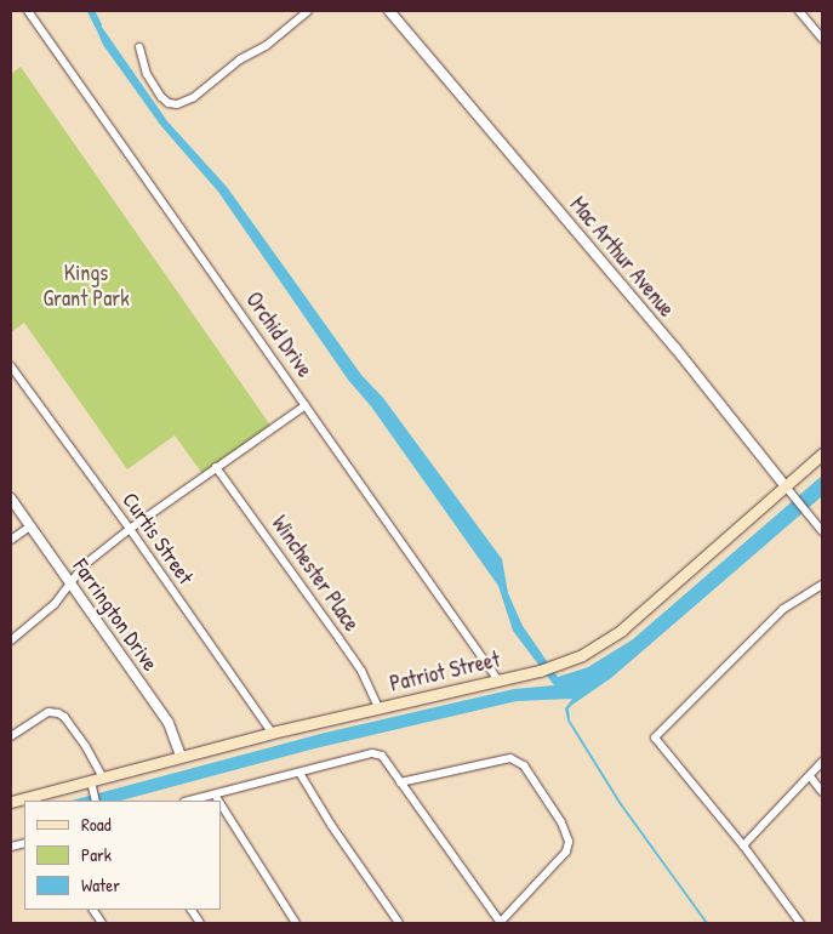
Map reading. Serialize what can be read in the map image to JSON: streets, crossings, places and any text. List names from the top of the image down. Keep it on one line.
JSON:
{"streets":{"main road":["Patriot Street"],"street":["Mac Arthur Avenue","Orchid Drive","Curtis Street","Winchester Place","Farrington Drive"]},"crossings":[["Mac Arthur Avenue","Patriot Street"],["Orchid Drive","Patriot Street"],["Curtis Street","Patriot Street"],["Winchester Place","Patriot Street"],["Farrington Drive","Patriot Street"]],"parks":["Kings Grant Park"],"legend":["Road","Park","Water"]}
